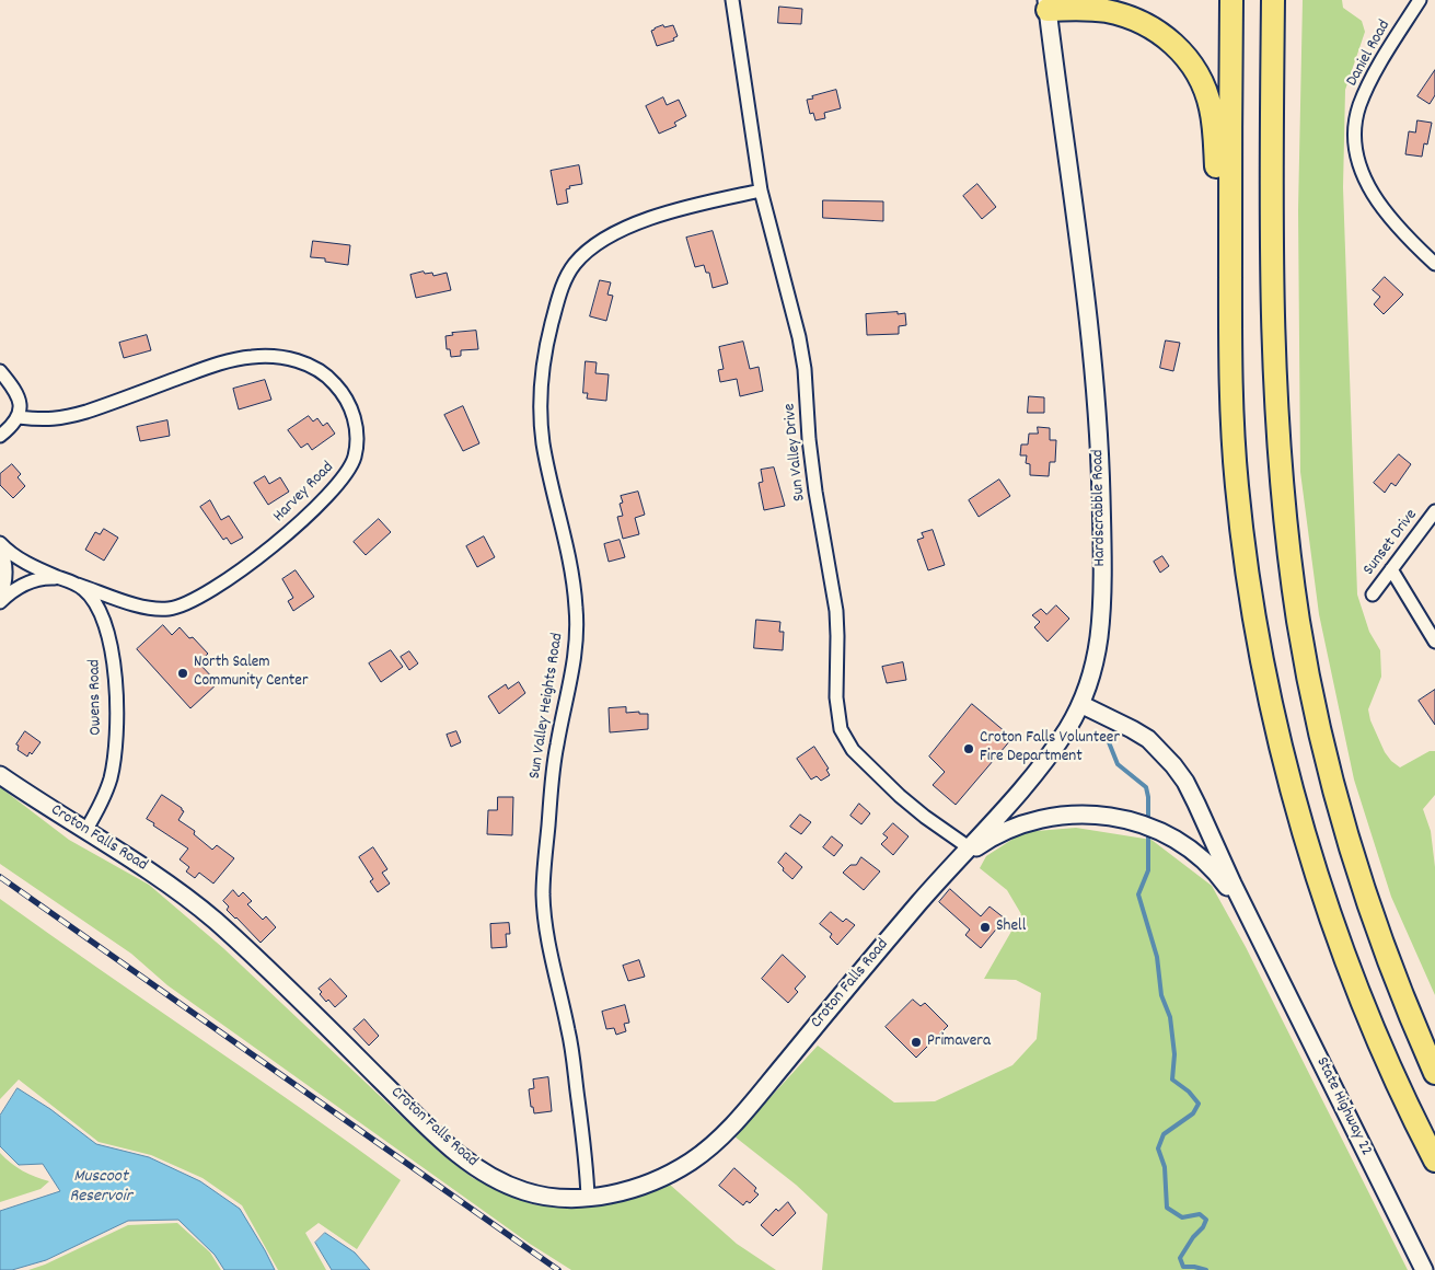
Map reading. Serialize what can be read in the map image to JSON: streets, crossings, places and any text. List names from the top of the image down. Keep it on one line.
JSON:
{"streets":{"main road":["Hardscrabble Road","Croton Falls Road","State Highway 22"],"street":["Daniel Road","Sun Valley Drive","Harvey Road","Sunset Drive","Owens Road","Sun Valley Heights Road"]},"crossings":[["Sun Valley Drive","Sun Valley Heights Road"],["Sun Valley Drive","Croton Falls Road"],["Harvey Road","Owens Road"],["Hardscrabble Road","Croton Falls Road"],["Owens Road","Croton Falls Road"],["Sun Valley Heights Road","Croton Falls Road"]],"water":["Muscoot Reservoir"],"places":["North Salem Community Center","Croton Falls Volunteer Fire Department","Shell","Primavera"]}
